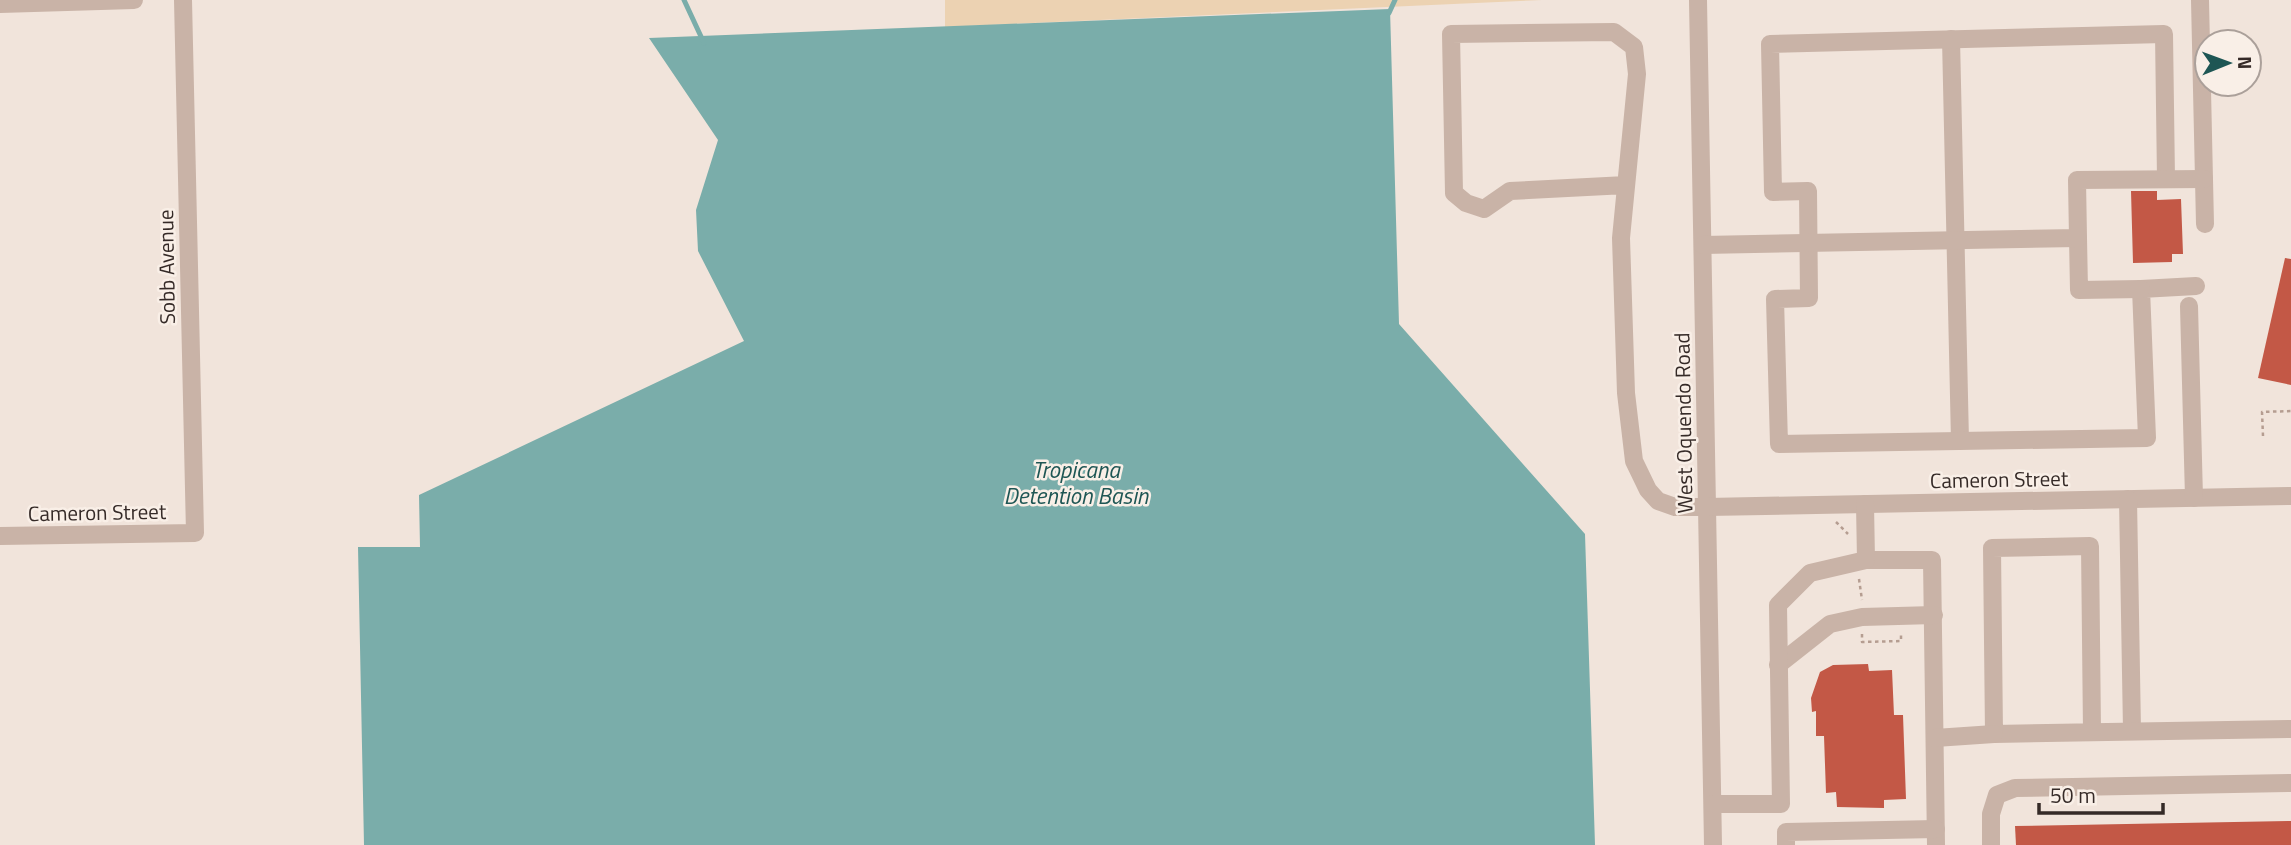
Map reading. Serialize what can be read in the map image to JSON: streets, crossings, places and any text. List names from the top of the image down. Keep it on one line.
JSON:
{"streets":{"street":["Sobb Avenue","West Oquendo Road","Cameron Street"]},"crossings":[["Sobb Avenue","Cameron Street"],["West Oquendo Road","Cameron Street"]],"water":["Tropicana Detention Basin"],"scale_bar":"50 m","north":"right"}
